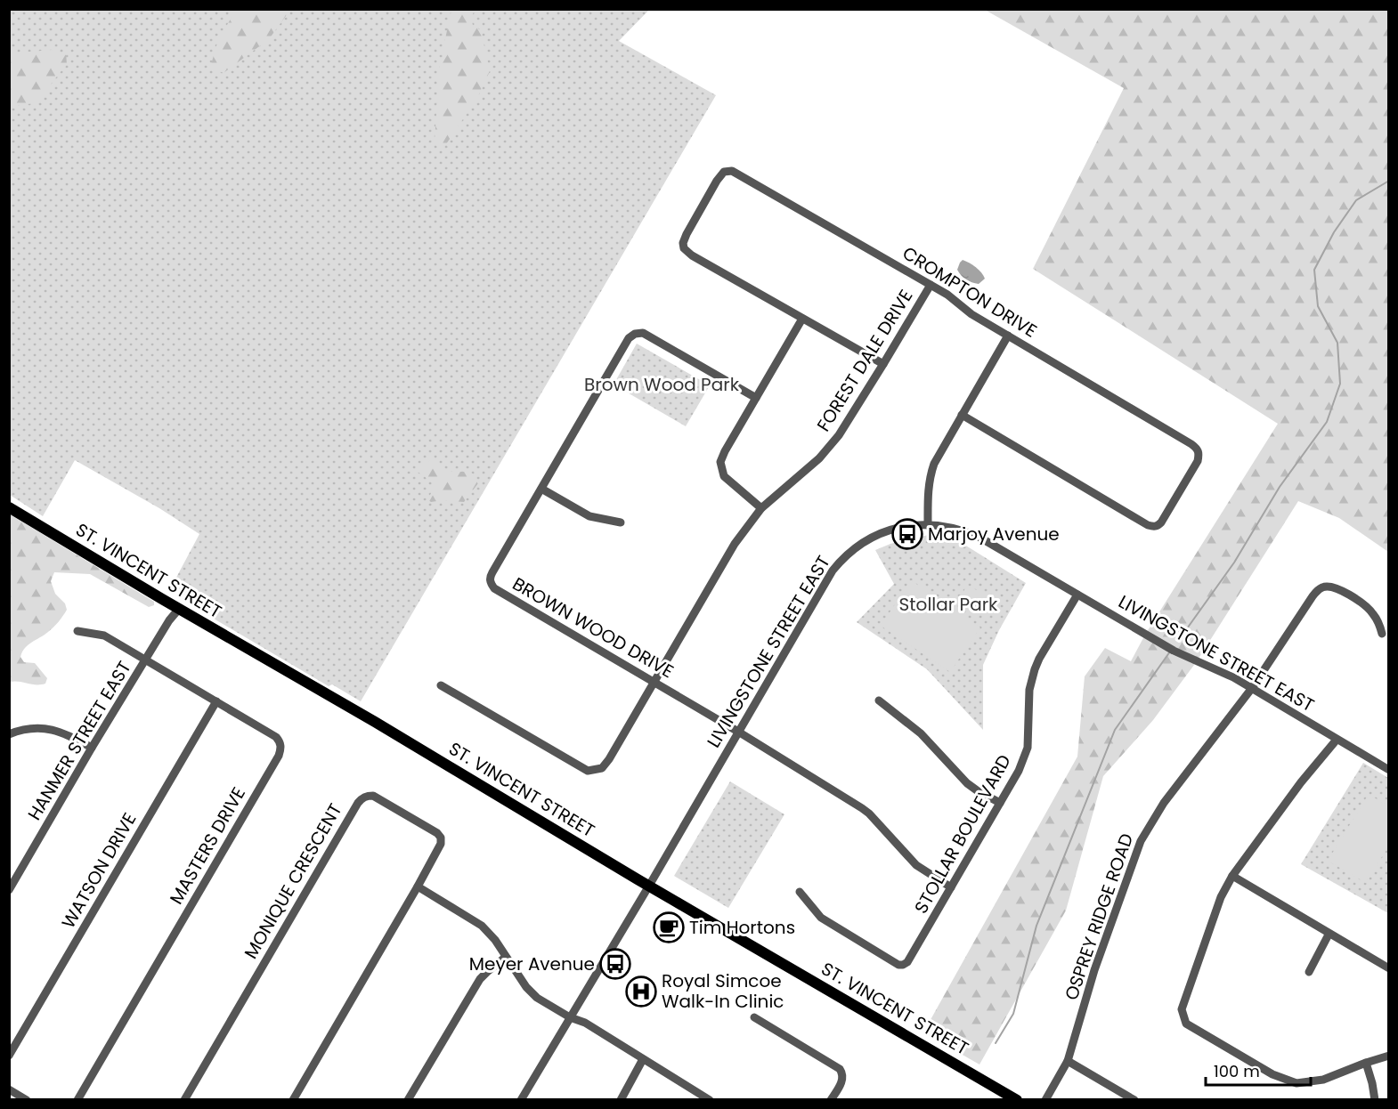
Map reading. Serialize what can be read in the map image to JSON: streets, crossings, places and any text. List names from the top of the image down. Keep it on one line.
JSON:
{"streets":{"main road":["ST. VINCENT STREET"],"street":["CROMPTON DRIVE","FOREST DALE DRIVE","BROWN WOOD DRIVE","LIVINGSTONE STREET EAST","HANMER STREET EAST","STOLLAR BOULEVARD","MASTERS DRIVE","WATSON DRIVE","MONIQUE CRESCENT","OSPREY RIDGE ROAD"]},"crossings":[["CROMPTON DRIVE","FOREST DALE DRIVE"],["FOREST DALE DRIVE","BROWN WOOD DRIVE"],["ST. VINCENT STREET","LIVINGSTONE STREET EAST"],["ST. VINCENT STREET","HANMER STREET EAST"],["BROWN WOOD DRIVE","LIVINGSTONE STREET EAST"],["BROWN WOOD DRIVE","STOLLAR BOULEVARD"],["LIVINGSTONE STREET EAST","STOLLAR BOULEVARD"],["LIVINGSTONE STREET EAST","OSPREY RIDGE ROAD"],["HANMER STREET EAST","MASTERS DRIVE"],["MASTERS DRIVE","WATSON DRIVE"]],"parks":["Brown Wood Park","Stollar Park"],"places":{"bus stop":["Marjoy Avenue","Meyer Avenue"],"cafe":["Tim Hortons"],"hospital":["Royal Simcoe Walk-In Clinic"]},"scale_bar":"100 m"}
